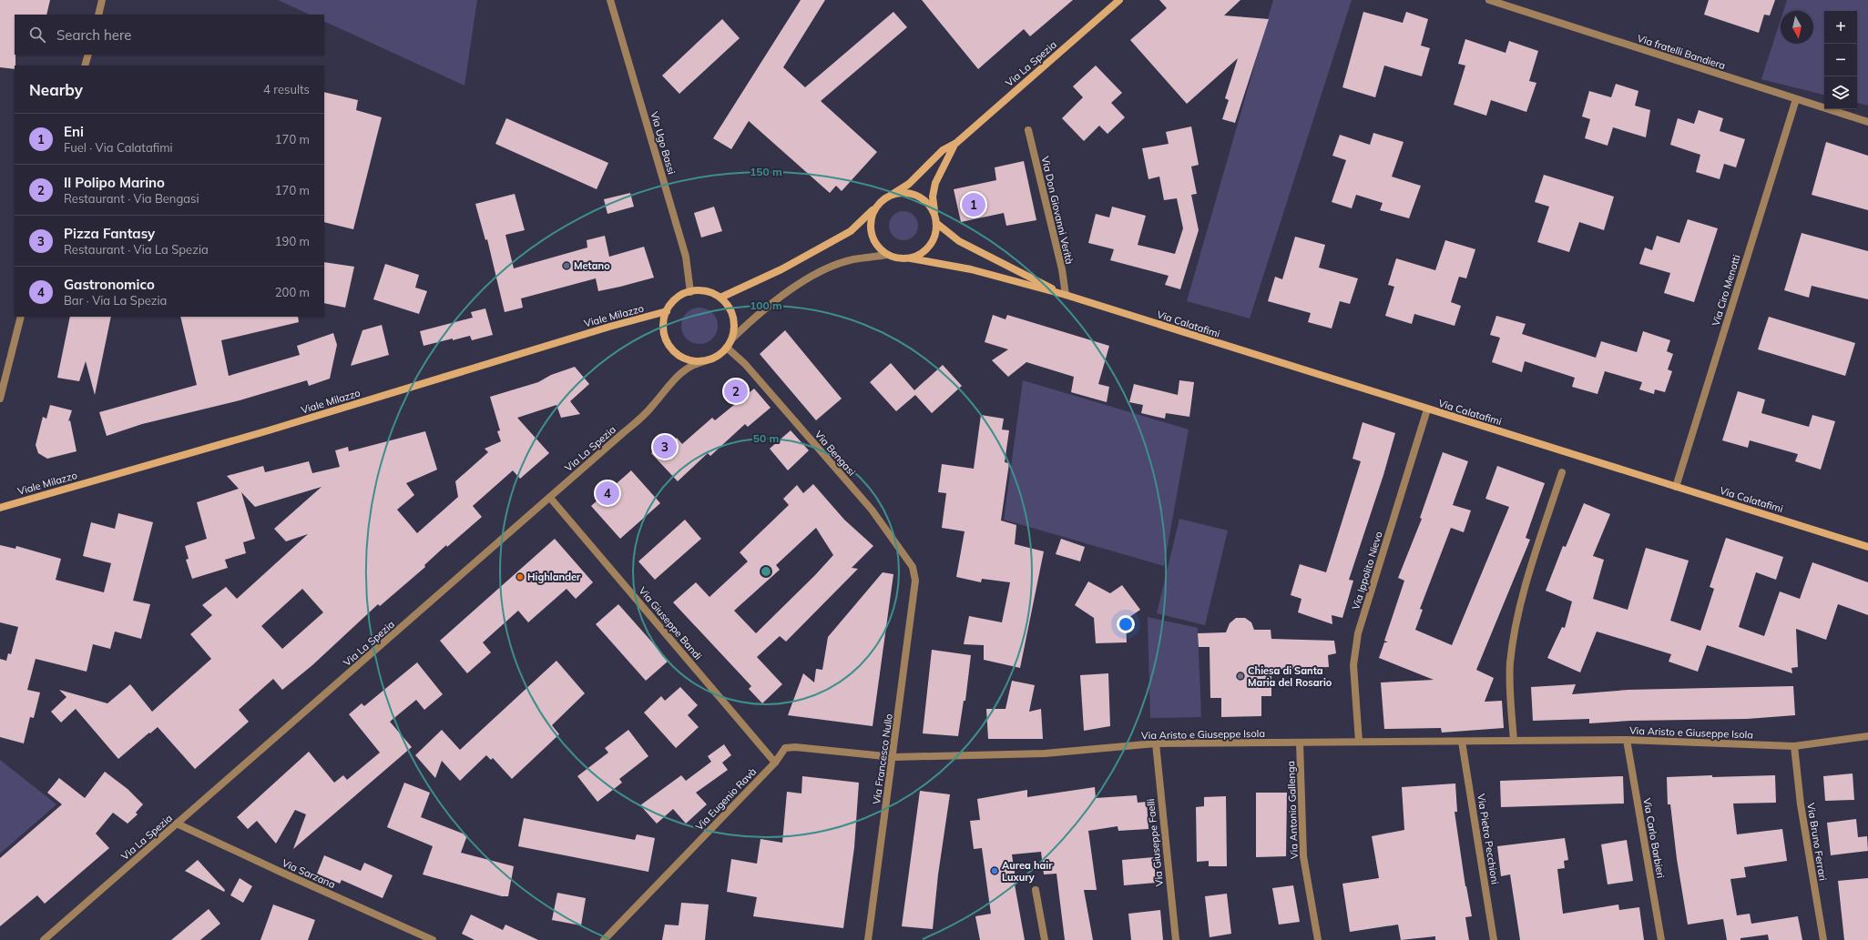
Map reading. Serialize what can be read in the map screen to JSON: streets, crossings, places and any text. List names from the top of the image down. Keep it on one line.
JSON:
{"streets":{"main road":["Via La Spezia","Viale Milazzo","Via Calatafimi"],"street":["Via fratelli Bandiera","Via Ugo Bassi","Via Don Giovanni Verità","Via Ciro Menotti","Via Bengasi","Via Ippolito Nievo","Via Giuseppe Bandi","Via Aristo e Giuseppe Isola","Via Francesco Nullo","Via Eugenio Ravà","Via Antonio Gallenga","Via Carlo Barbieri","Via Pietro Pecchioni","Via Bruno Ferrari","Via Giuseppe Faelli","Via Sarzana"]},"crossings":[["Via fratelli Bandiera","Via Ciro Menotti"],["Via La Spezia","Via Ugo Bassi"],["Via La Spezia","Viale Milazzo"],["Via La Spezia","Via Calatafimi"],["Via La Spezia","Via Bengasi"],["Via La Spezia","Via Giuseppe Bandi"],["Via La Spezia","Via Sarzana"],["Via Ugo Bassi","Viale Milazzo"],["Via Ugo Bassi","Via Bengasi"],["Via Don Giovanni Verità","Via Calatafimi"],["Via Ciro Menotti","Via Calatafimi"],["Viale Milazzo","Via Bengasi"],["Via Calatafimi","Via Ippolito Nievo"],["Via Bengasi","Via Francesco Nullo"],["Via Ippolito Nievo","Via Aristo e Giuseppe Isola"],["Via Giuseppe Bandi","Via Eugenio Ravà"],["Via Aristo e Giuseppe Isola","Via Francesco Nullo"],["Via Aristo e Giuseppe Isola","Via Eugenio Ravà"],["Via Aristo e Giuseppe Isola","Via Antonio Gallenga"],["Via Aristo e Giuseppe Isola","Via Carlo Barbieri"],["Via Aristo e Giuseppe Isola","Via Pietro Pecchioni"],["Via Aristo e Giuseppe Isola","Via Bruno Ferrari"],["Via Aristo e Giuseppe Isola","Via Giuseppe Faelli"],["Via Francesco Nullo","Via Eugenio Ravà"]],"places":["Metano","Highlander","Chiesa di Santa Maria del Rosario","Aurea hair Luxury"],"north":"bottom","page":{"map_buttons":["+","−"],"search":"Search here","heading":["Nearby","4 results"],"list":[{"mark":"1","name":"Eni","note":"Fuel · Via Calatafimi","value":"170 m"},{"mark":"2","name":"Il Polipo Marino","note":"Restaurant · Via Bengasi","value":"170 m"},{"mark":"3","name":"Pizza Fantasy","note":"Restaurant · Via La Spezia","value":"190 m"},{"mark":"4","name":"Gastronomico","note":"Bar · Via La Spezia","value":"200 m"}],"pins":["1","2","3","4"]},"rings":["150 m","100 m","50 m"]}
